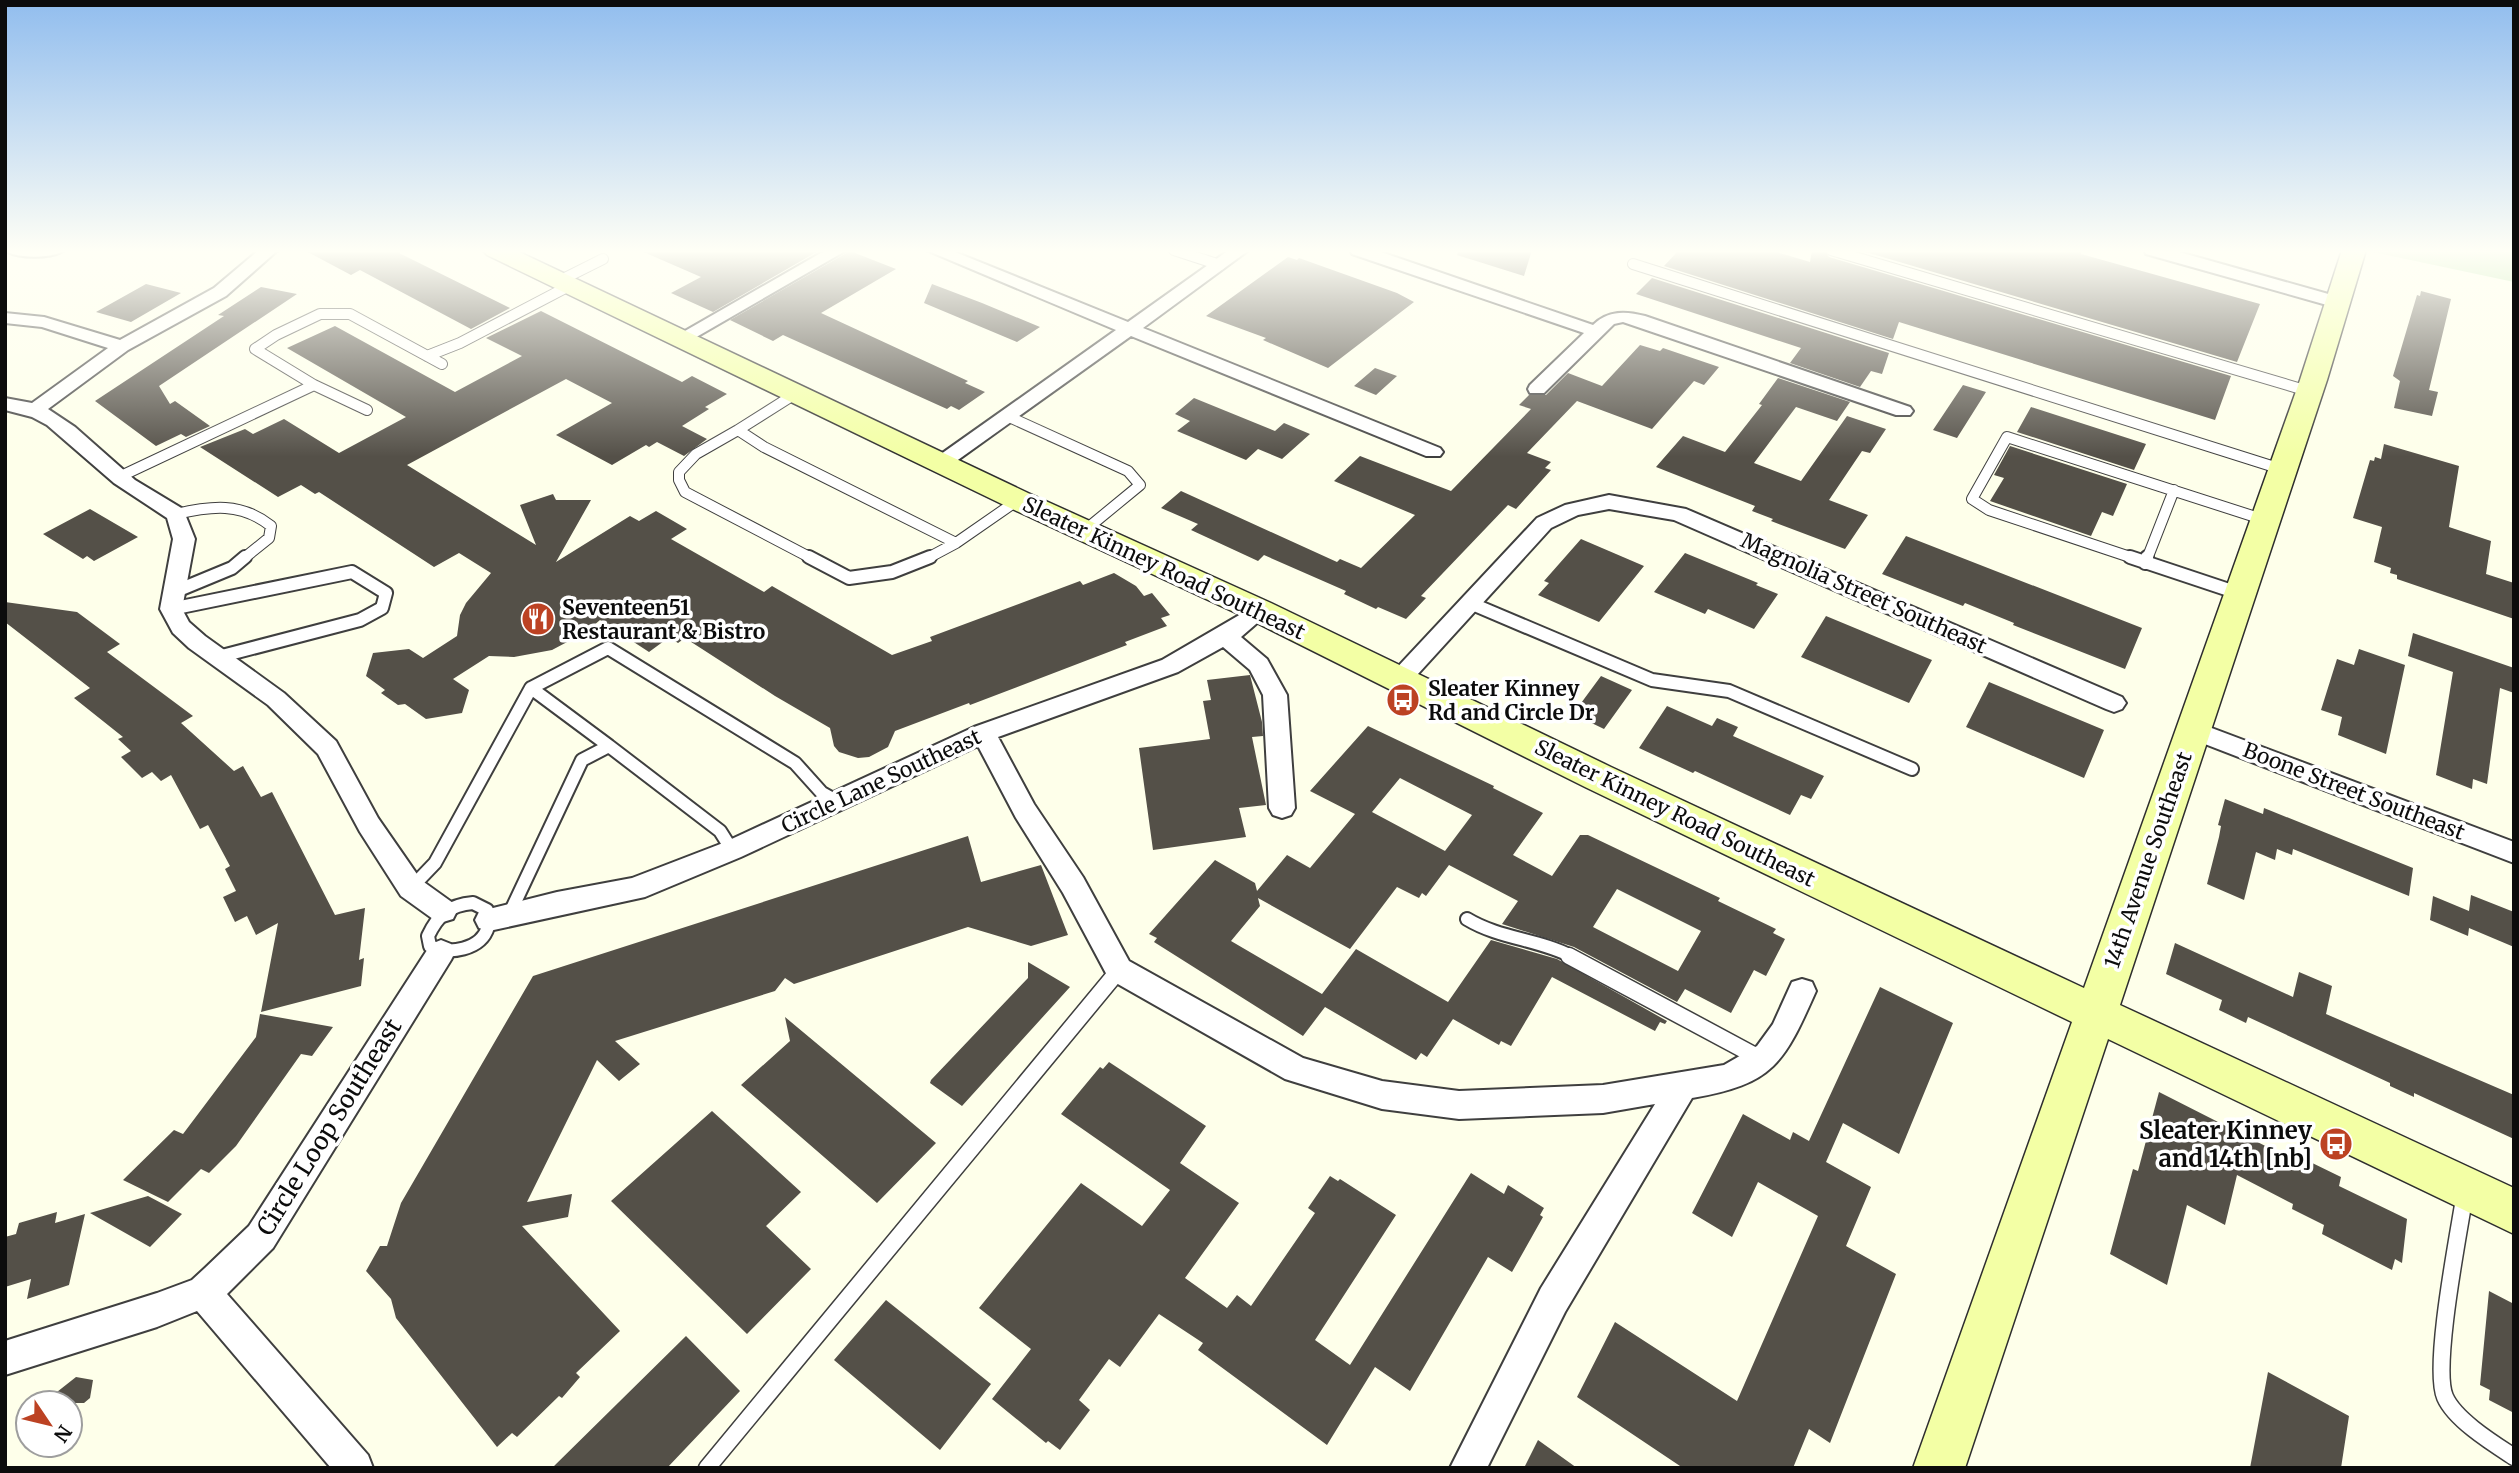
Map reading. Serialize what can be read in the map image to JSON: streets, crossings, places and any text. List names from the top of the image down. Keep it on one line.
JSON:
{"streets":{"street":["Sleater Kinney Road Southeast","Magnolia Street Southeast","Circle Lane Southeast","Boone Street Southeast","14th Avenue Southeast","Circle Loop Southeast"]},"crossings":[["Sleater Kinney Road Southeast","Circle Lane Southeast"],["Sleater Kinney Road Southeast","14th Avenue Southeast"],["Boone Street Southeast","14th Avenue Southeast"]],"places":{"restaurant":["Seventeen51 Restaurant & Bistro"],"bus stop":["Sleater Kinney Rd and Circle Dr","Sleater Kinney and 14th [nb]"]},"north":"bottom right"}
